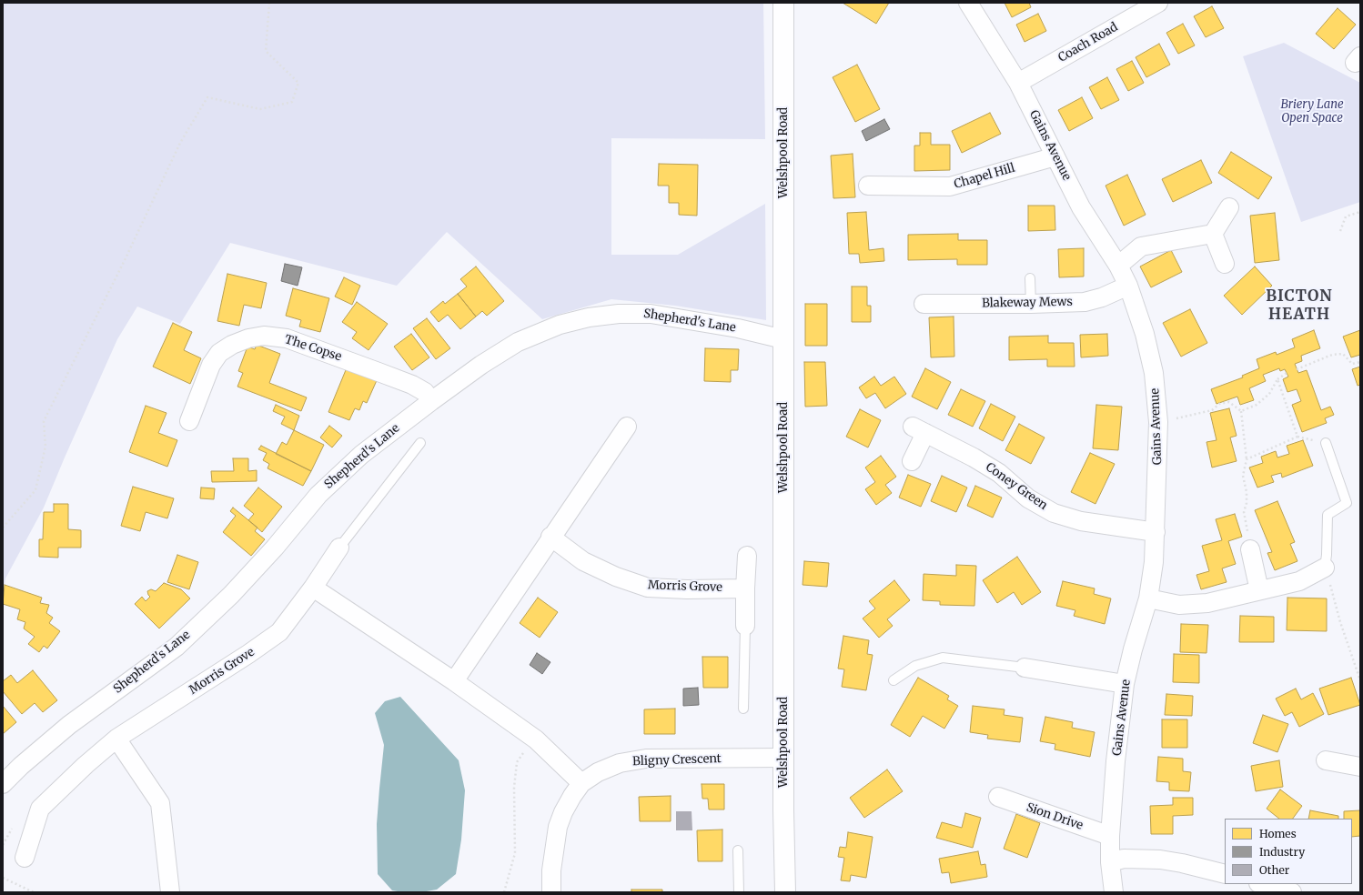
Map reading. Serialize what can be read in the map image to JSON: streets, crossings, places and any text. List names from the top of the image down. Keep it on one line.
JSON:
{"streets":{"main road":["Welshpool Road"],"street":["Coach Road","Gains Avenue","Chapel Hill","Blakeway Mews","Shepherd's Lane","The Copse","Coney Green","Morris Grove","Bligny Crescent","Sion Drive"]},"crossings":[["Coach Road","Gains Avenue"],["Gains Avenue","Chapel Hill"],["Gains Avenue","Blakeway Mews"],["Gains Avenue","Coney Green"],["Gains Avenue","Sion Drive"],["Welshpool Road","Shepherd's Lane"],["Welshpool Road","Bligny Crescent"],["Shepherd's Lane","The Copse"]],"districts":["BICTON HEATH"],"parks":["Briery Lane Open Space"],"legend":["Homes","Industry","Other"]}
